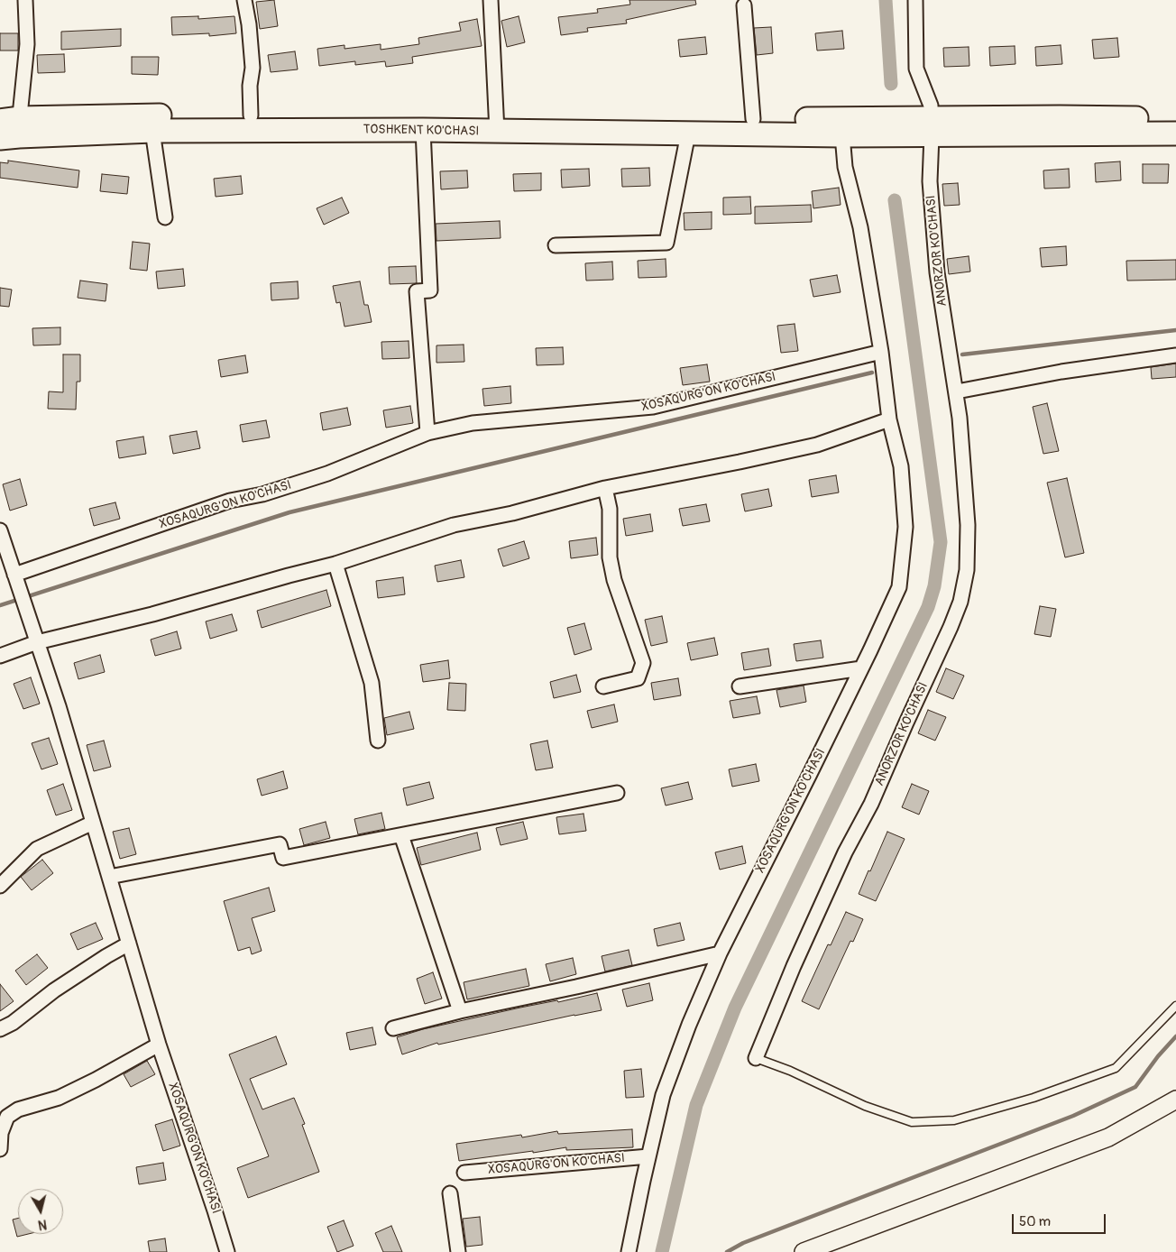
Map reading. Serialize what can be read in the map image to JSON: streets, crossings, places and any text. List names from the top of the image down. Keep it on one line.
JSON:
{"streets":{"highway":["TOSHKENT KO'CHASI"],"street":["ANORZOR KO'CHASI","XOSAQURG'ON KO'CHASI"]},"crossings":[["TOSHKENT KO'CHASI","XOSAQURG'ON KO'CHASI"]],"scale_bar":"50 m","north":"bottom"}
